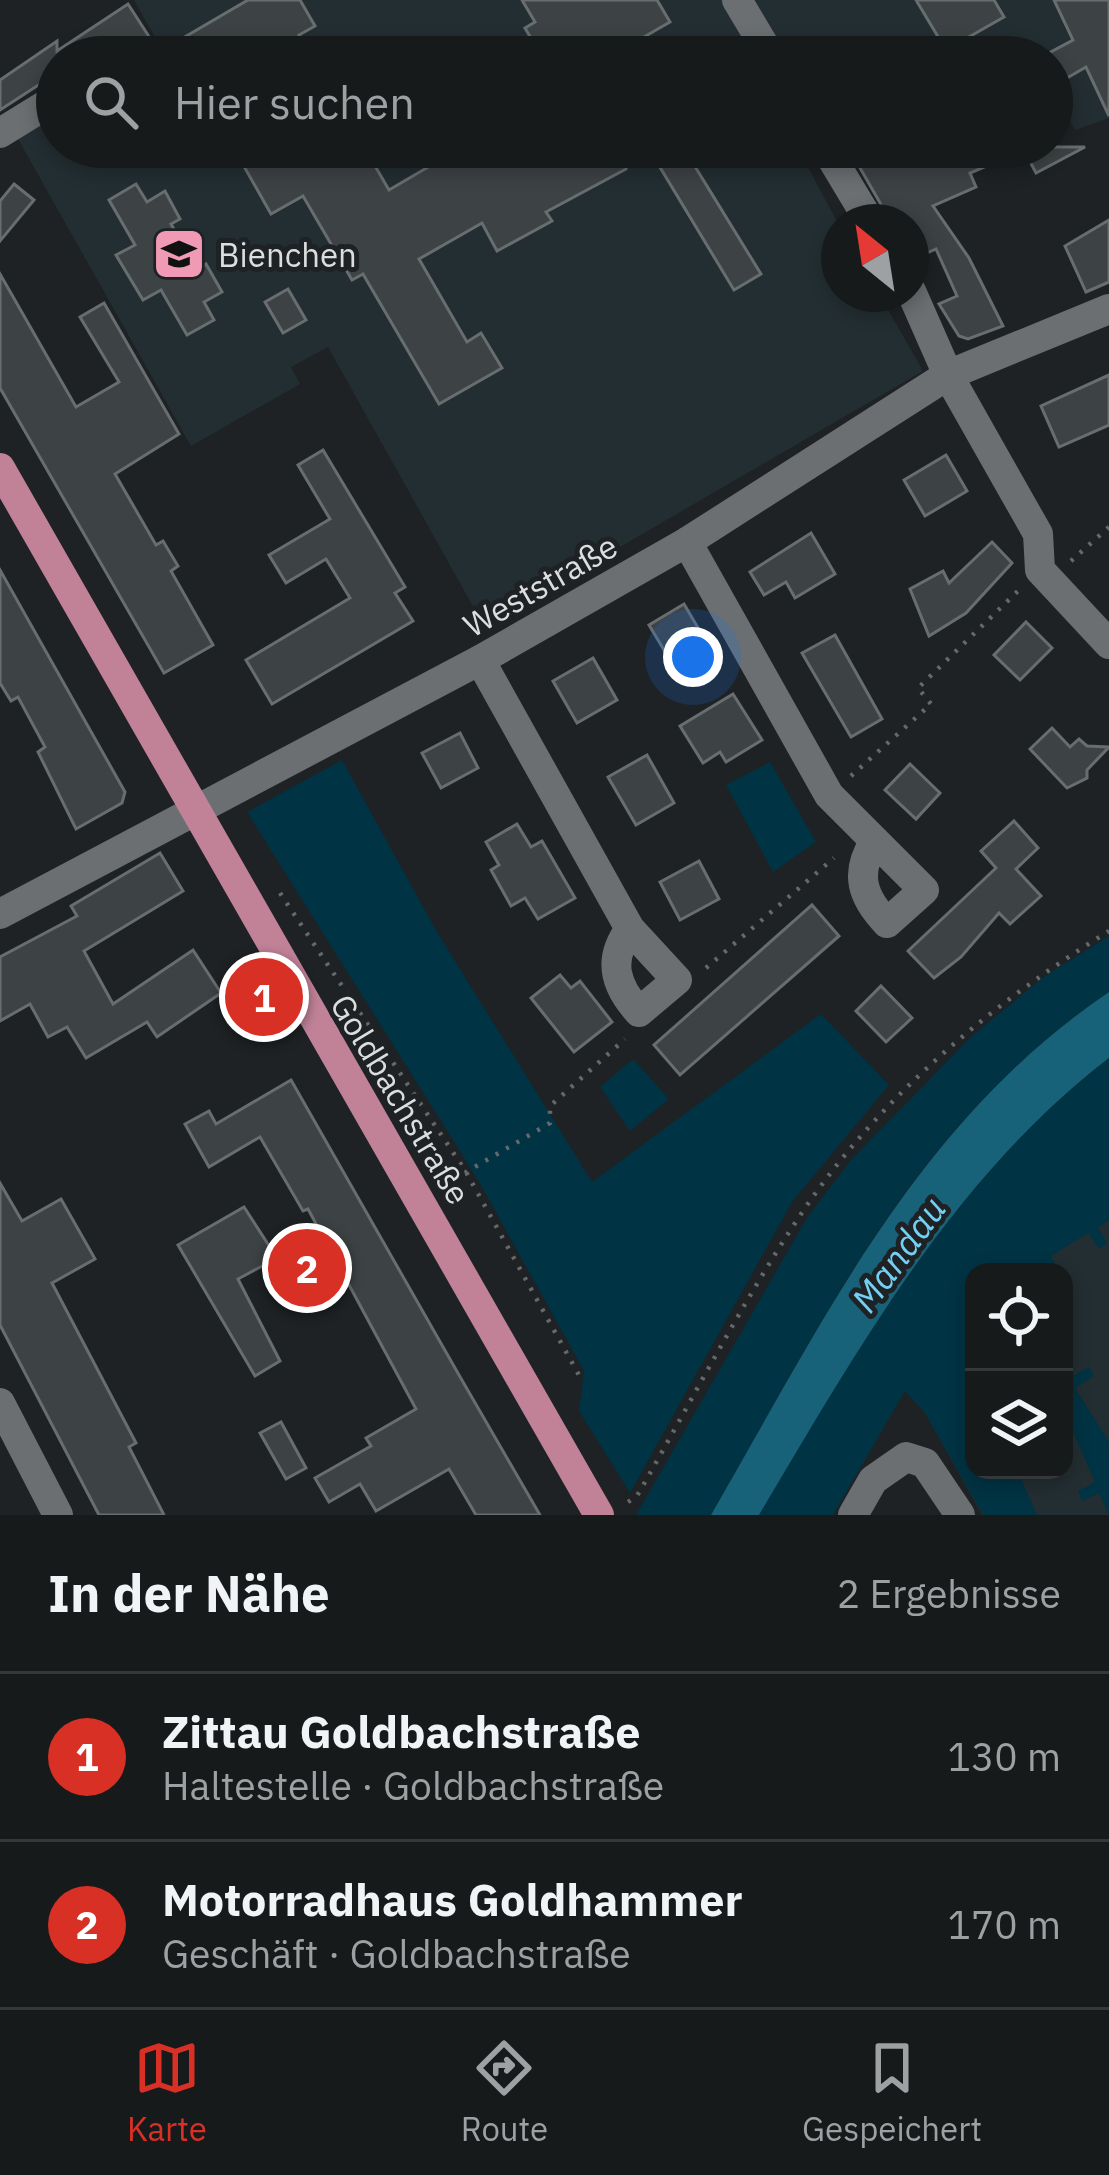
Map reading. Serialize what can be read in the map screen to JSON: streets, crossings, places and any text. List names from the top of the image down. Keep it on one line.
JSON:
{"streets":{"main road":["Goldbachstraße"],"street":["Weststraße"]},"crossings":[["Weststraße","Goldbachstraße"]],"water":["Mandau"],"places":{"school or university":["Bienchen"]},"north":"top left","page":{"search":"Hier suchen","pins":["1","2"],"heading":["In der Nähe","2 Ergebnisse"],"list":[{"mark":"1","name":"Zittau Goldbachstraße","note":"Haltestelle · Goldbachstraße","value":"130 m"},{"mark":"2","name":"Motorradhaus Goldhammer","note":"Geschäft · Goldbachstraße","value":"170 m"}],"nav":["Karte","Route","Gespeichert"]}}
